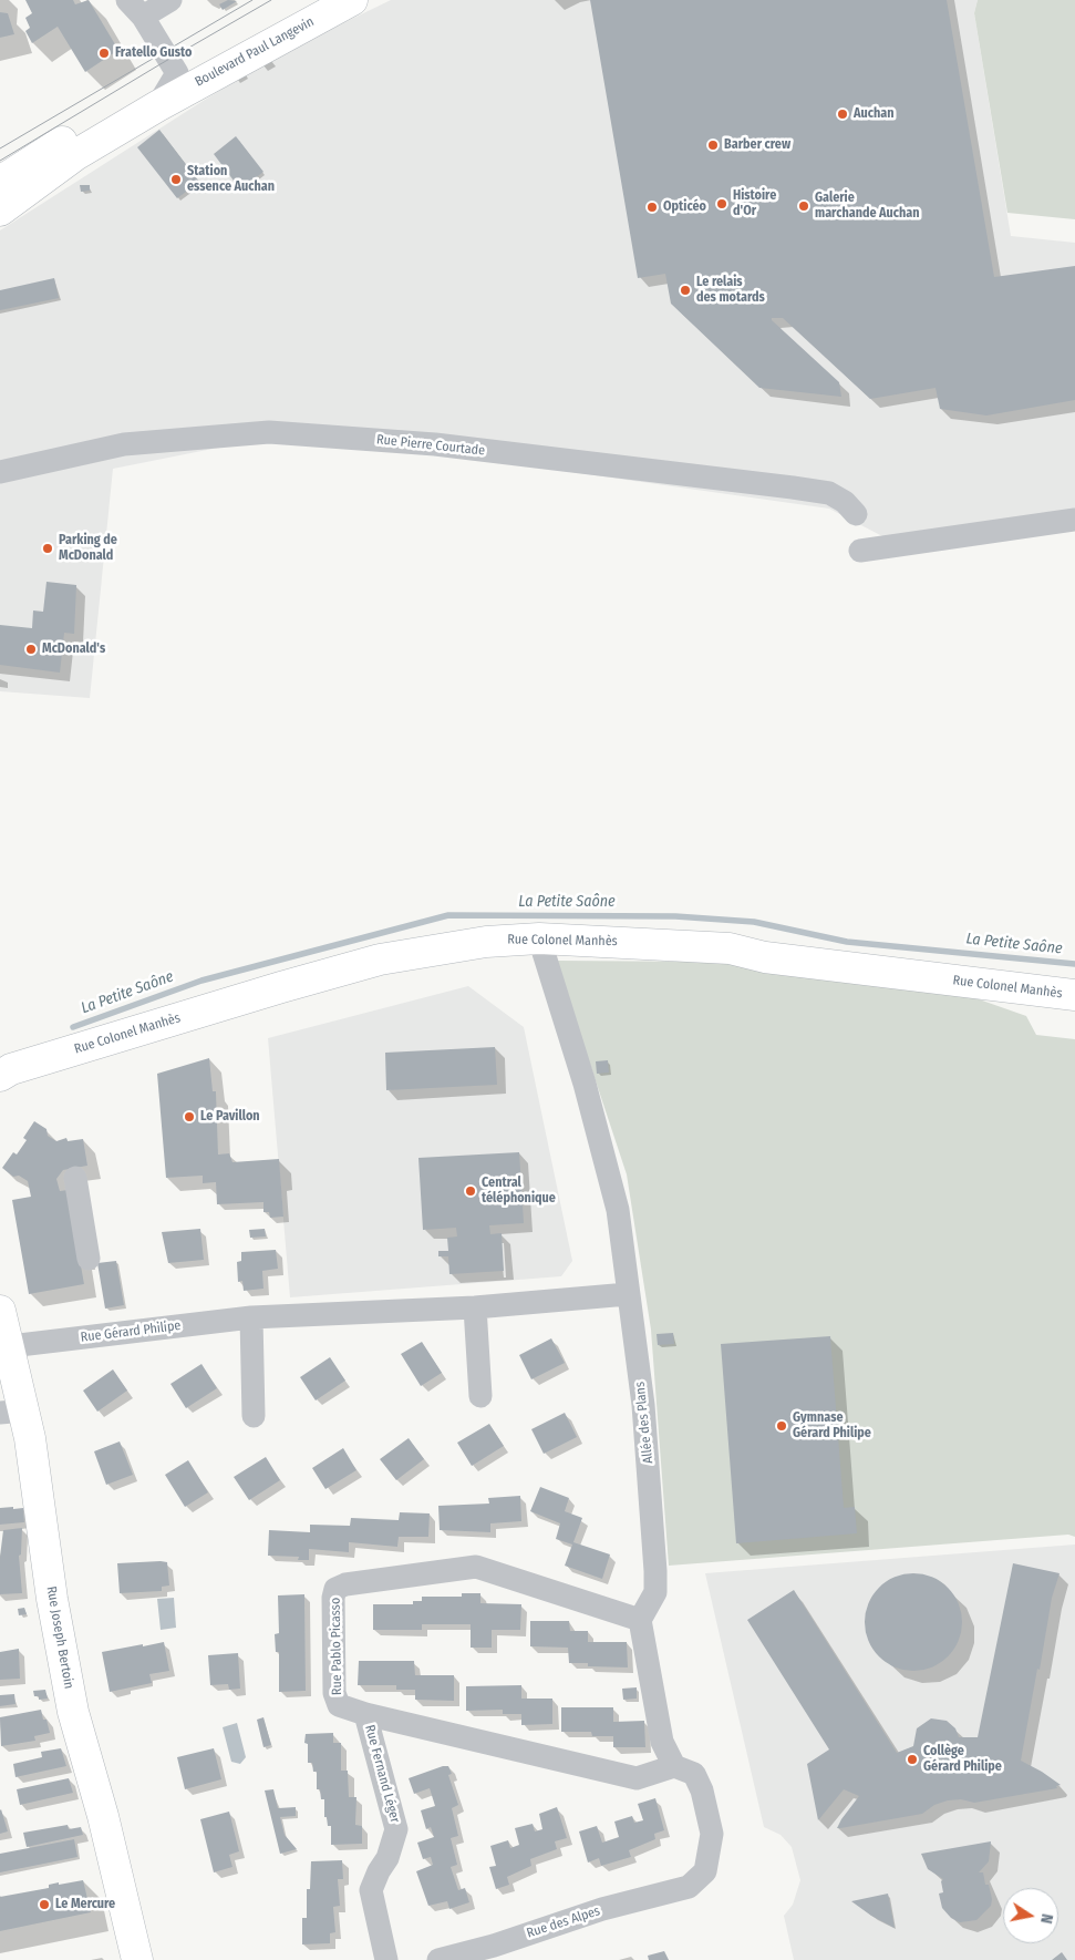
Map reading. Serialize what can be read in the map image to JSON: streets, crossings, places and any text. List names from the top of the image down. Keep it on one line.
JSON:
{"streets":{"street":["Boulevard Paul Langevin","Rue Pierre Courtade","Rue Colonel Manhès","Rue Gérard Philipe","Allée des Plans","Rue Joseph Bertoin","Rue Pablo Picasso","Rue Fernand Léger","Rue des Alpes"]},"crossings":[["Rue Colonel Manhès","Allée des Plans"],["Rue Gérard Philipe","Allée des Plans"],["Rue Gérard Philipe","Rue Joseph Bertoin"],["Allée des Plans","Rue Pablo Picasso"],["Rue Pablo Picasso","Rue Fernand Léger"],["Rue Pablo Picasso","Rue des Alpes"]],"water":["La Petite Saône"],"places":["Fratello Gusto","Auchan","Barber crew","Station essence Auchan","Histoire d'Or","Galerie marchande Auchan","Opticéo","Le relais des motards","Parking de McDonald","McDonald's","Le Pavillon","Central téléphonique","Gymnase Gérard Philipe","Collège Gérard Philipe","Le Mercure"],"north":"right"}
